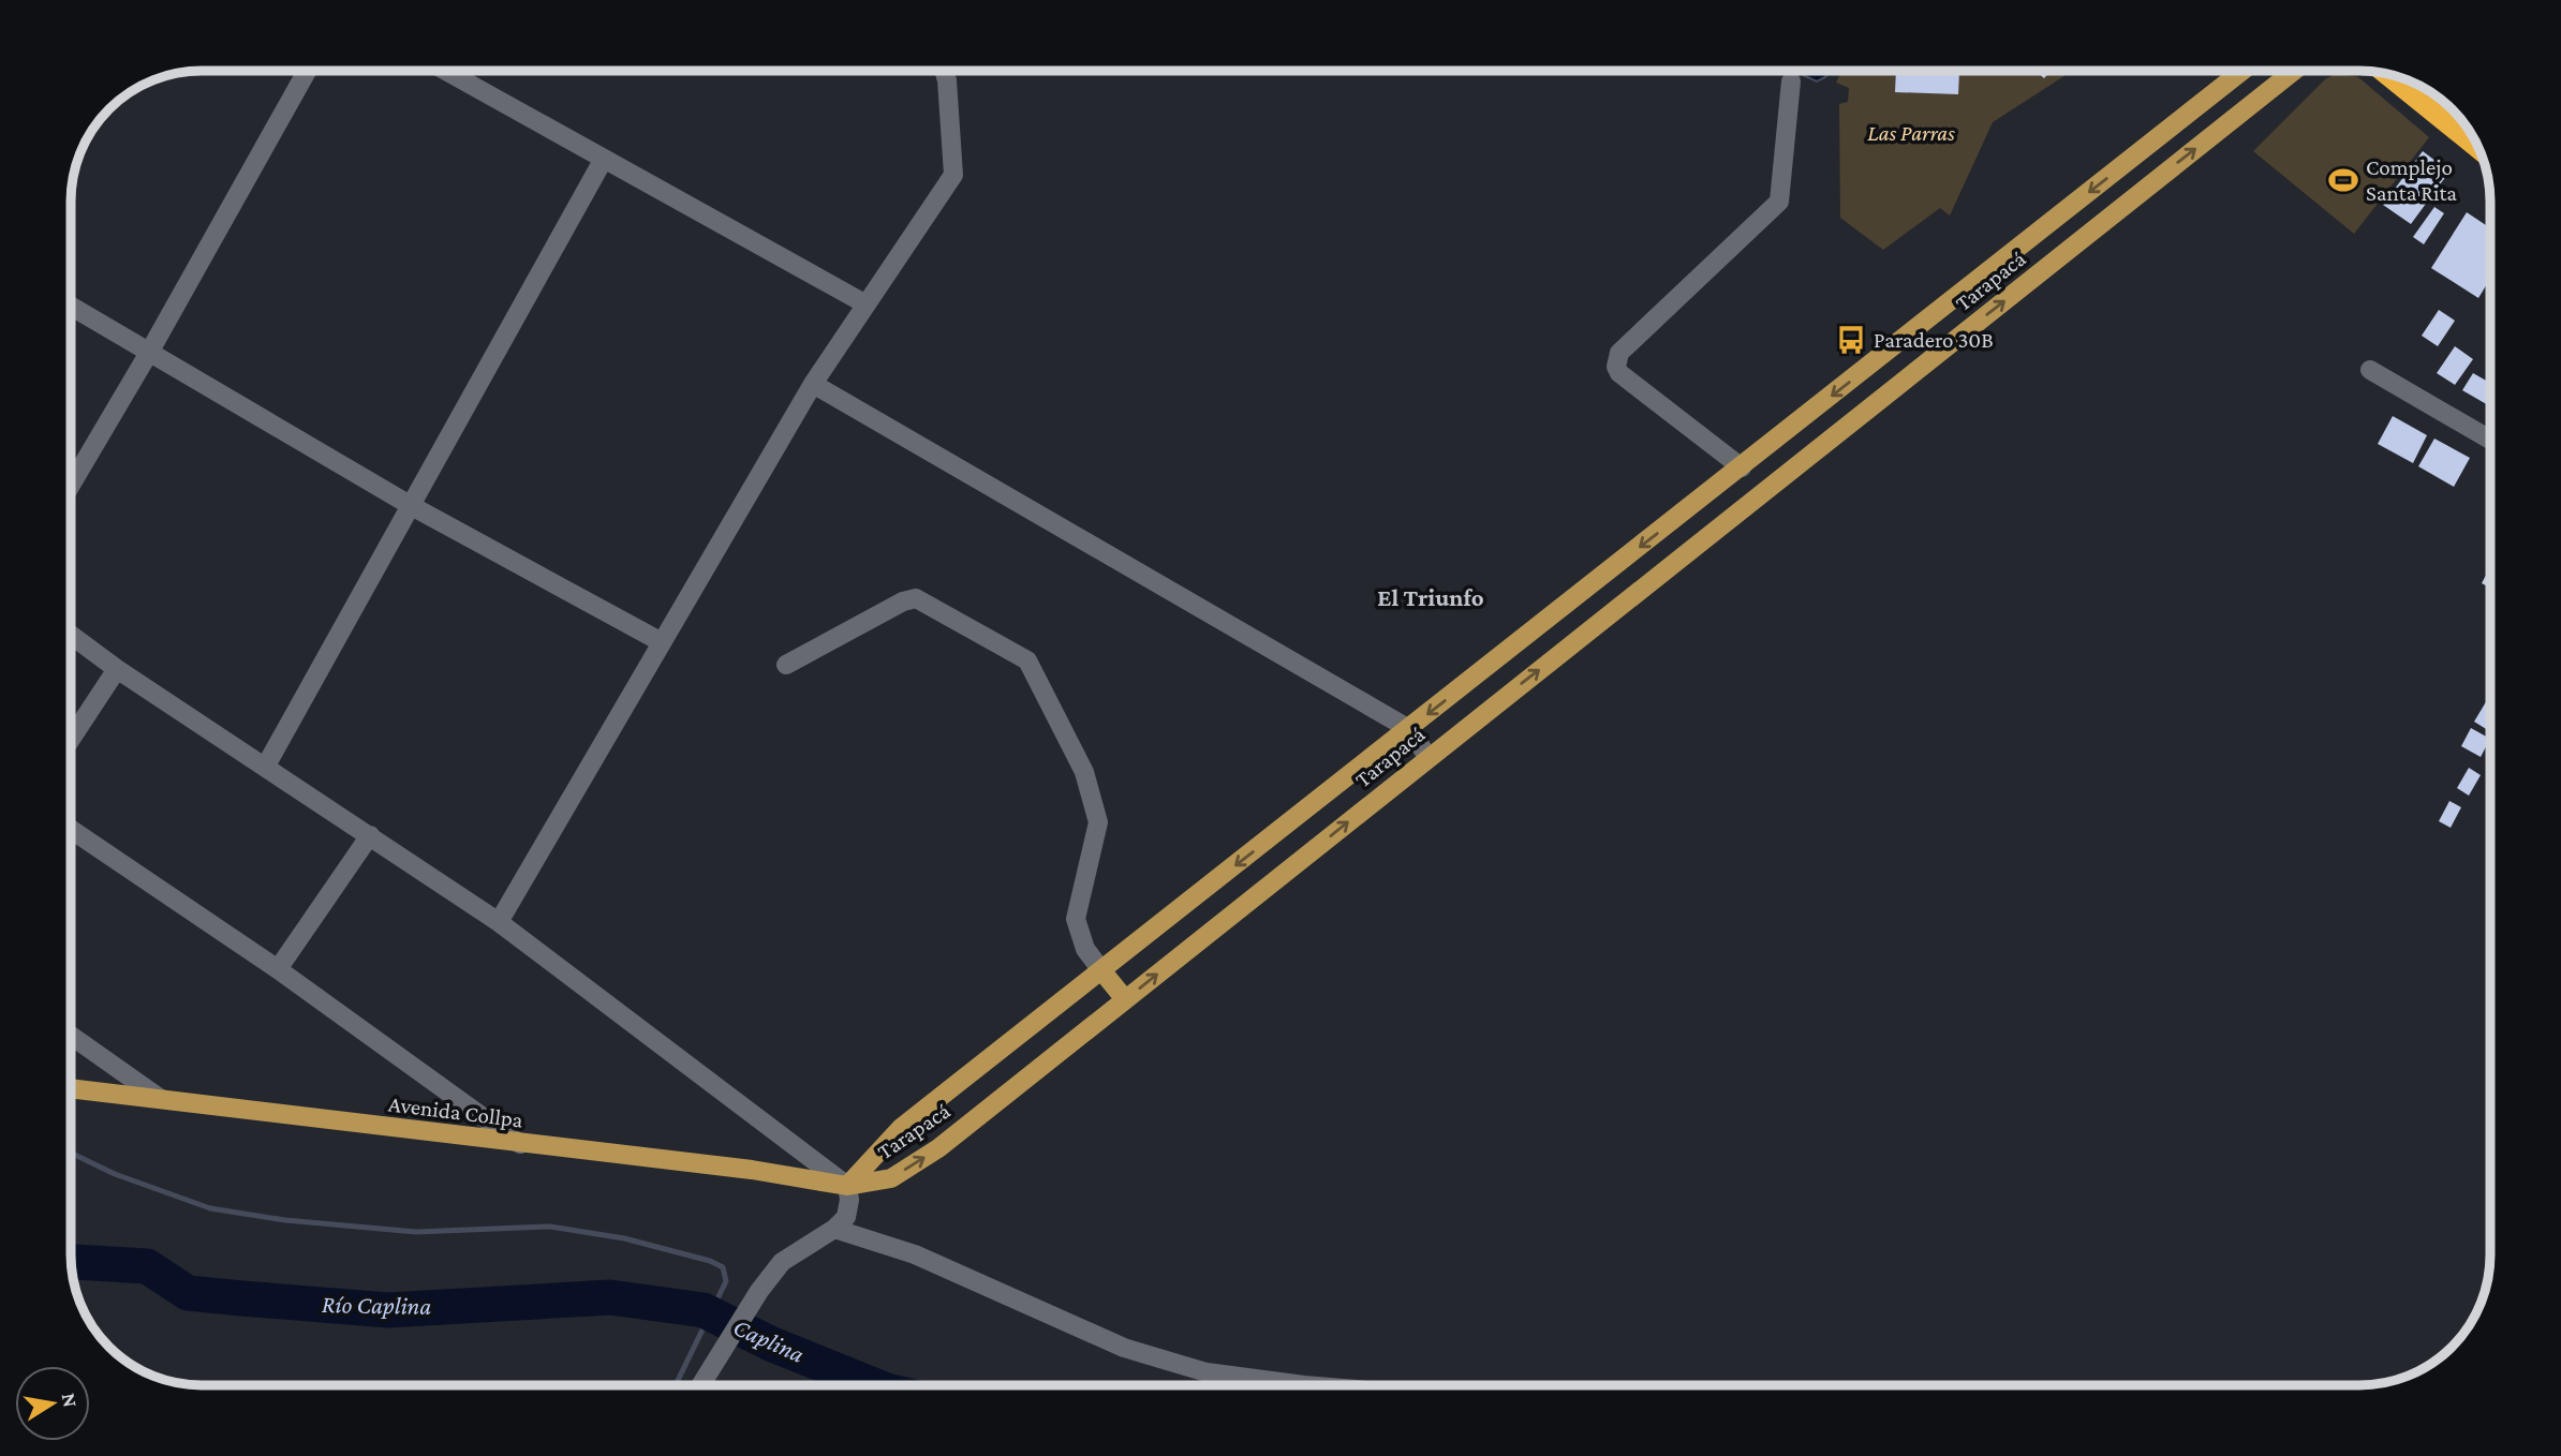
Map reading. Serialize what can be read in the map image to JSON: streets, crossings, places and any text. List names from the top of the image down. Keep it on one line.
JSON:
{"streets":{"main road":["Tarapacá","Avenida Collpa"]},"crossings":[["Tarapacá","Avenida Collpa"]],"districts":["El Triunfo"],"water":["Río Caplina","Caplina"],"parks":["Las Parras"],"places":{"sports":["Complejo Santa Rita"],"bus stop":["Paradero 30B"]},"north":"right"}
